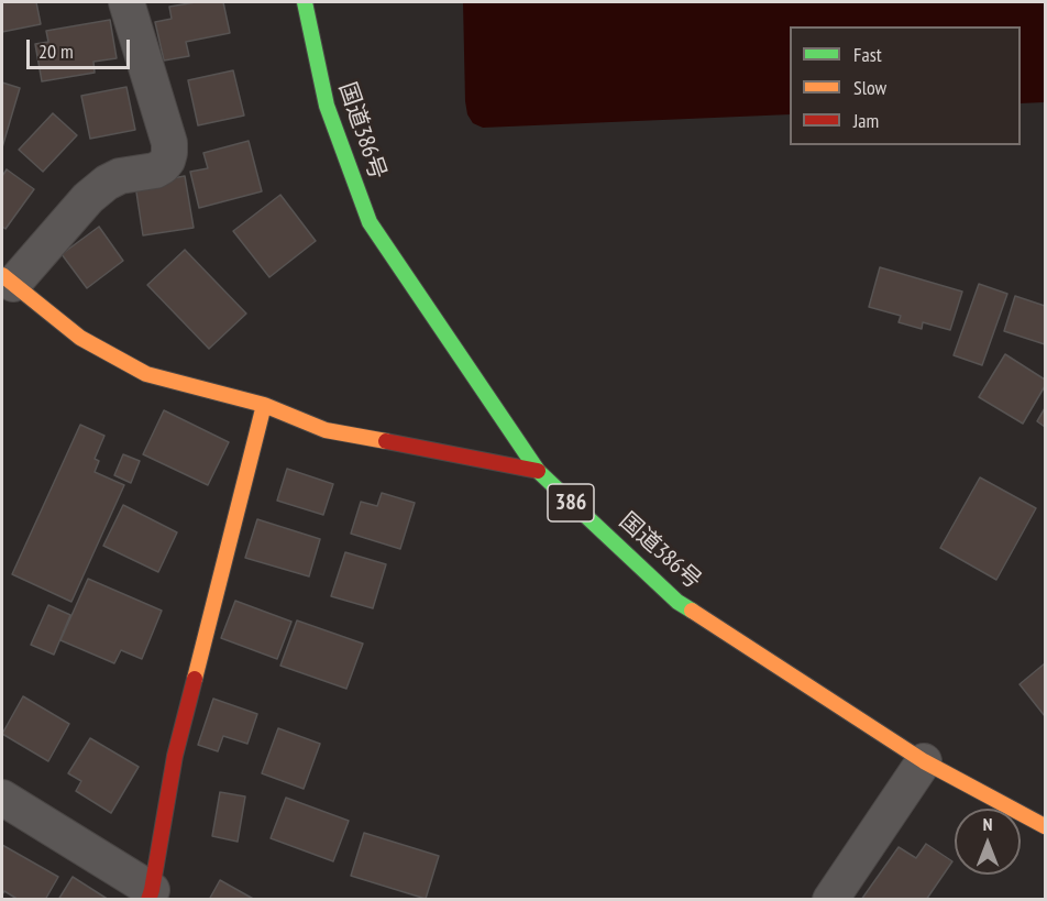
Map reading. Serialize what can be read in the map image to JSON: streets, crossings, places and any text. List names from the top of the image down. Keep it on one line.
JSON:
{"streets":{"main road":["国道386号","386"]},"legend":["Fast","Slow","Jam"],"scale_bar":"20 m","north":"top"}
